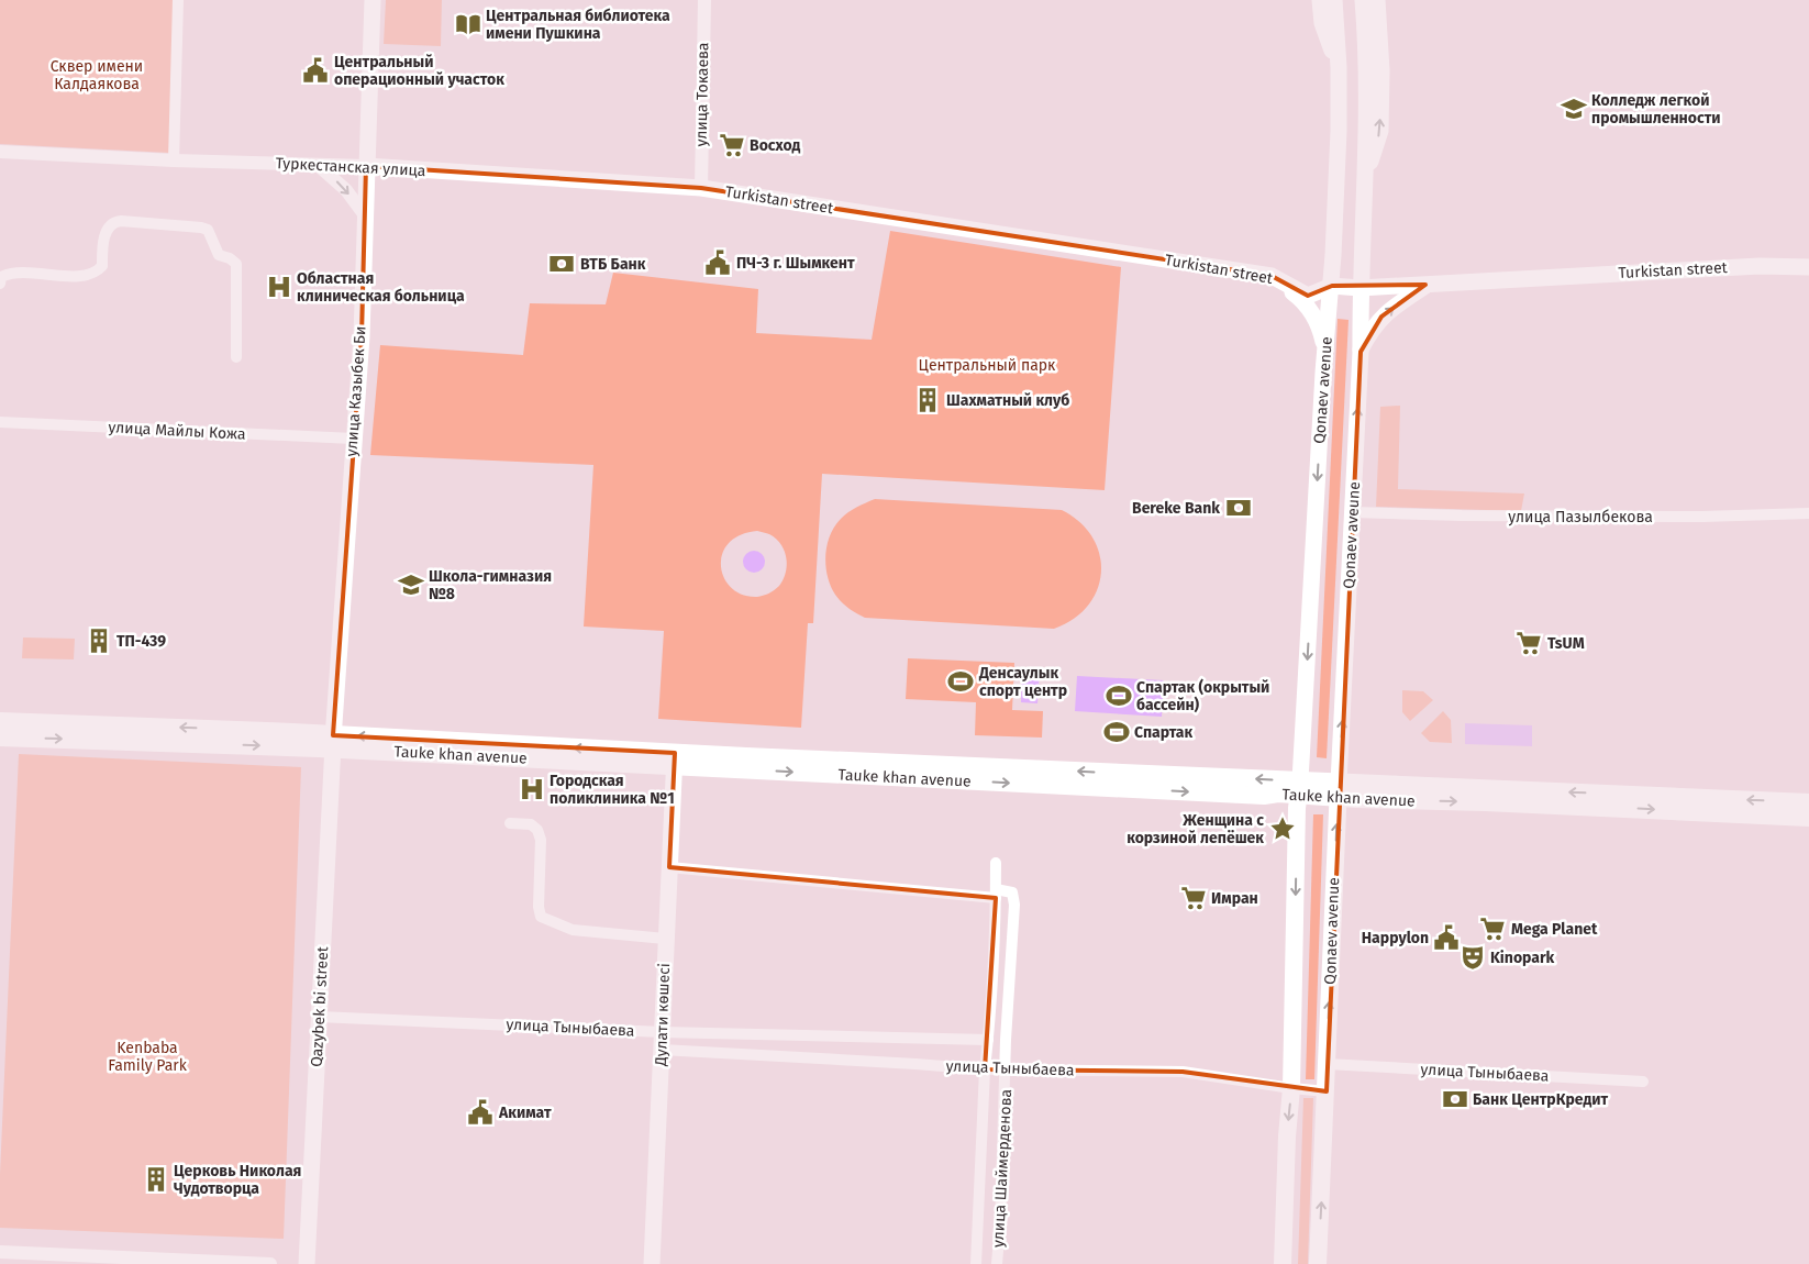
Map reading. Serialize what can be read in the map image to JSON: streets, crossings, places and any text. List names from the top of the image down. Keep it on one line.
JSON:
{"streets":{"main road":["Туркестанская улица","Turkistan street","Qonaev avenue","улица Казыбек Би","Qonaev aveune","Tauke khan avenue","Qazybek bi street","Дулати көшесі"],"street":["улица Токаева","улица Майлы Кожа","улица Пазылбекова","улица Тыныбаева","улица Шаймерденова"]},"crossings":[["улица Токаева","Туркестанская улица"],["улица Токаева","Turkistan street"],["Туркестанская улица","Turkistan street"],["Туркестанская улица","улица Казыбек Би"],["Turkistan street","Qonaev avenue"],["Turkistan street","Qonaev aveune"],["Qonaev avenue","Qonaev aveune"],["Qonaev avenue","Tauke khan avenue"],["Qonaev avenue","улица Тыныбаева"],["улица Казыбек Би","улица Майлы Кожа"],["улица Казыбек Би","Tauke khan avenue"],["улица Казыбек Би","Qazybek bi street"],["улица Пазылбекова","Qonaev aveune"],["Qonaev aveune","Tauke khan avenue"],["Tauke khan avenue","Qazybek bi street"],["Tauke khan avenue","Дулати көшесі"],["Qazybek bi street","улица Тыныбаева"],["Дулати көшесі","улица Тыныбаева"],["улица Тыныбаева","улица Шаймерденова"]],"one_way":["Qonaev aveune"],"parks":["Сквер имени Калдаякова","Центральный парк","Kenbaba Family Park"],"places":{"library":["Центральная библиотека имени Пушкина"],"public building":["Центральный операционный участок","ПЧ-3 г. Шымкент","Happylon","Акимат"],"school or university":["Колледж легкой промышленности","Школа-гимназия №8"],"supermarket":["Восход","TsUM","Имран","Mega Planet"],"bank":["ВТБ Банк","Bereke Bank","Банк ЦентрКредит"],"hospital":["Областная клиническая больница","Городская поликлиника №1"],"building":["Шахматный клуб","ТП-439","Церковь Николая Чудотворца"],"sports":["Денсаулык спорт центр","Спартак (окрытый бассейн)","Спартак"],"place":["Женщина с корзиной лепёшек"],"theatre":["Kinopark"]}}
